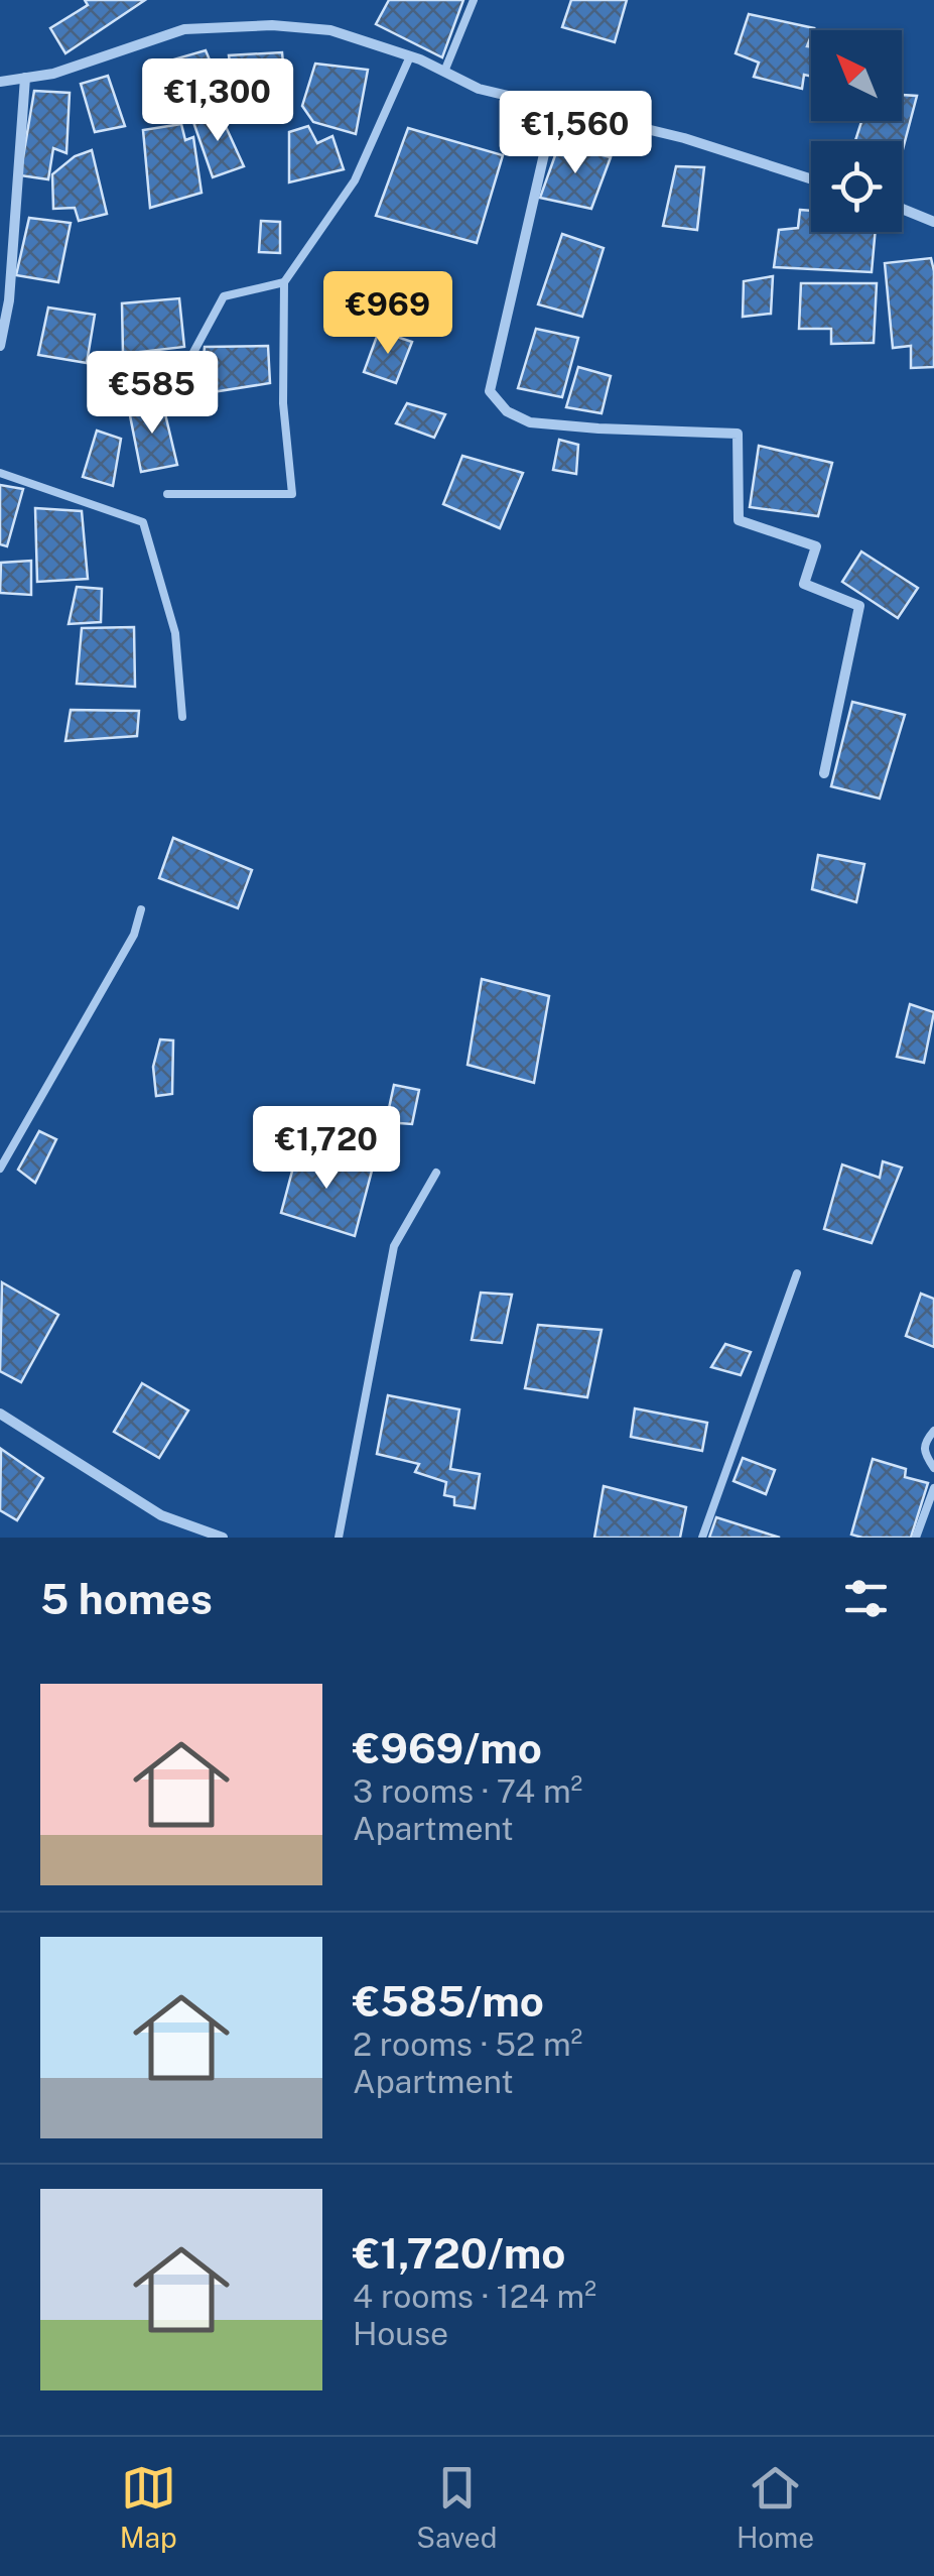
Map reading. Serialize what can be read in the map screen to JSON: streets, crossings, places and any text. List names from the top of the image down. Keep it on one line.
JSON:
{"north":"top left","page":{"price":["€1,300","€1,560","€969","€585","€1,720"],"heading":"5 homes","list":[{"name":"€969/mo","note":"3 rooms · 74 m² · Apartment"},{"name":"€585/mo","note":"2 rooms · 52 m² · Apartment"},{"name":"€1,720/mo","note":"4 rooms · 124 m² · House"}],"tabs":["Map","Saved","Home"]}}
